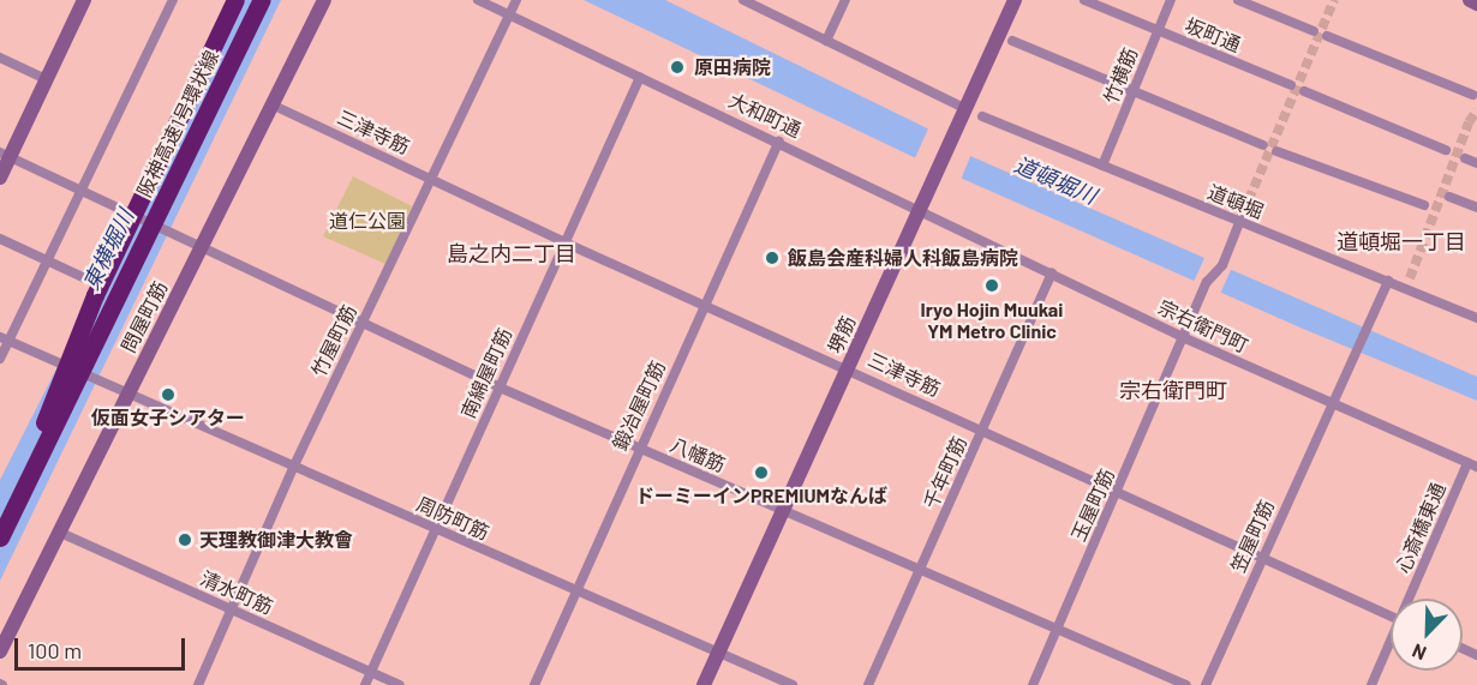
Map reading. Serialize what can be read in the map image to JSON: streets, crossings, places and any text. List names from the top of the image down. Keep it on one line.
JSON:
{"streets":{"highway":["阪神高速1号環状線"],"street":["坂町通","竹横筋","大和町通","三津寺筋","道頓堀","問屋町筋","宗右衛門町","堺筋","竹屋町筋","南綿屋町筋","鍛冶屋町筋","八幡筋","千年町筋","玉屋町筋","周防町筋","心斎橋東通","笠屋町筋","清水町筋"]},"crossings":[["坂町通","竹横筋"],["竹横筋","道頓堀"],["大和町通","宗右衛門町"],["大和町通","堺筋"],["大和町通","竹屋町筋"],["大和町通","南綿屋町筋"],["大和町通","鍛冶屋町筋"],["三津寺筋","問屋町筋"],["三津寺筋","堺筋"],["三津寺筋","竹屋町筋"],["三津寺筋","南綿屋町筋"],["三津寺筋","鍛冶屋町筋"],["三津寺筋","千年町筋"],["三津寺筋","玉屋町筋"],["三津寺筋","笠屋町筋"],["道頓堀","玉屋町筋"],["道頓堀","笠屋町筋"],["問屋町筋","八幡筋"],["問屋町筋","周防町筋"],["問屋町筋","清水町筋"],["宗右衛門町","堺筋"],["宗右衛門町","千年町筋"],["宗右衛門町","玉屋町筋"],["宗右衛門町","心斎橋東通"],["宗右衛門町","笠屋町筋"],["堺筋","八幡筋"],["堺筋","周防町筋"],["竹屋町筋","八幡筋"],["竹屋町筋","周防町筋"],["竹屋町筋","清水町筋"],["南綿屋町筋","八幡筋"],["南綿屋町筋","周防町筋"],["南綿屋町筋","清水町筋"],["鍛冶屋町筋","八幡筋"],["鍛冶屋町筋","周防町筋"],["八幡筋","千年町筋"],["八幡筋","玉屋町筋"]],"districts":["道頓堀一丁目","島之内二丁目","宗右衛門町"],"water":["道頓堀川","東横堀川"],"parks":["道仁公園"],"places":["原田病院","飯島会産科婦人科飯島病院","Iryo Hojin Muukai YM Metro Clinic","仮面女子シアター","ドーミーインPREMIUMなんば","天理教御津大教會"],"scale_bar":"100 m","north":"bottom left"}
